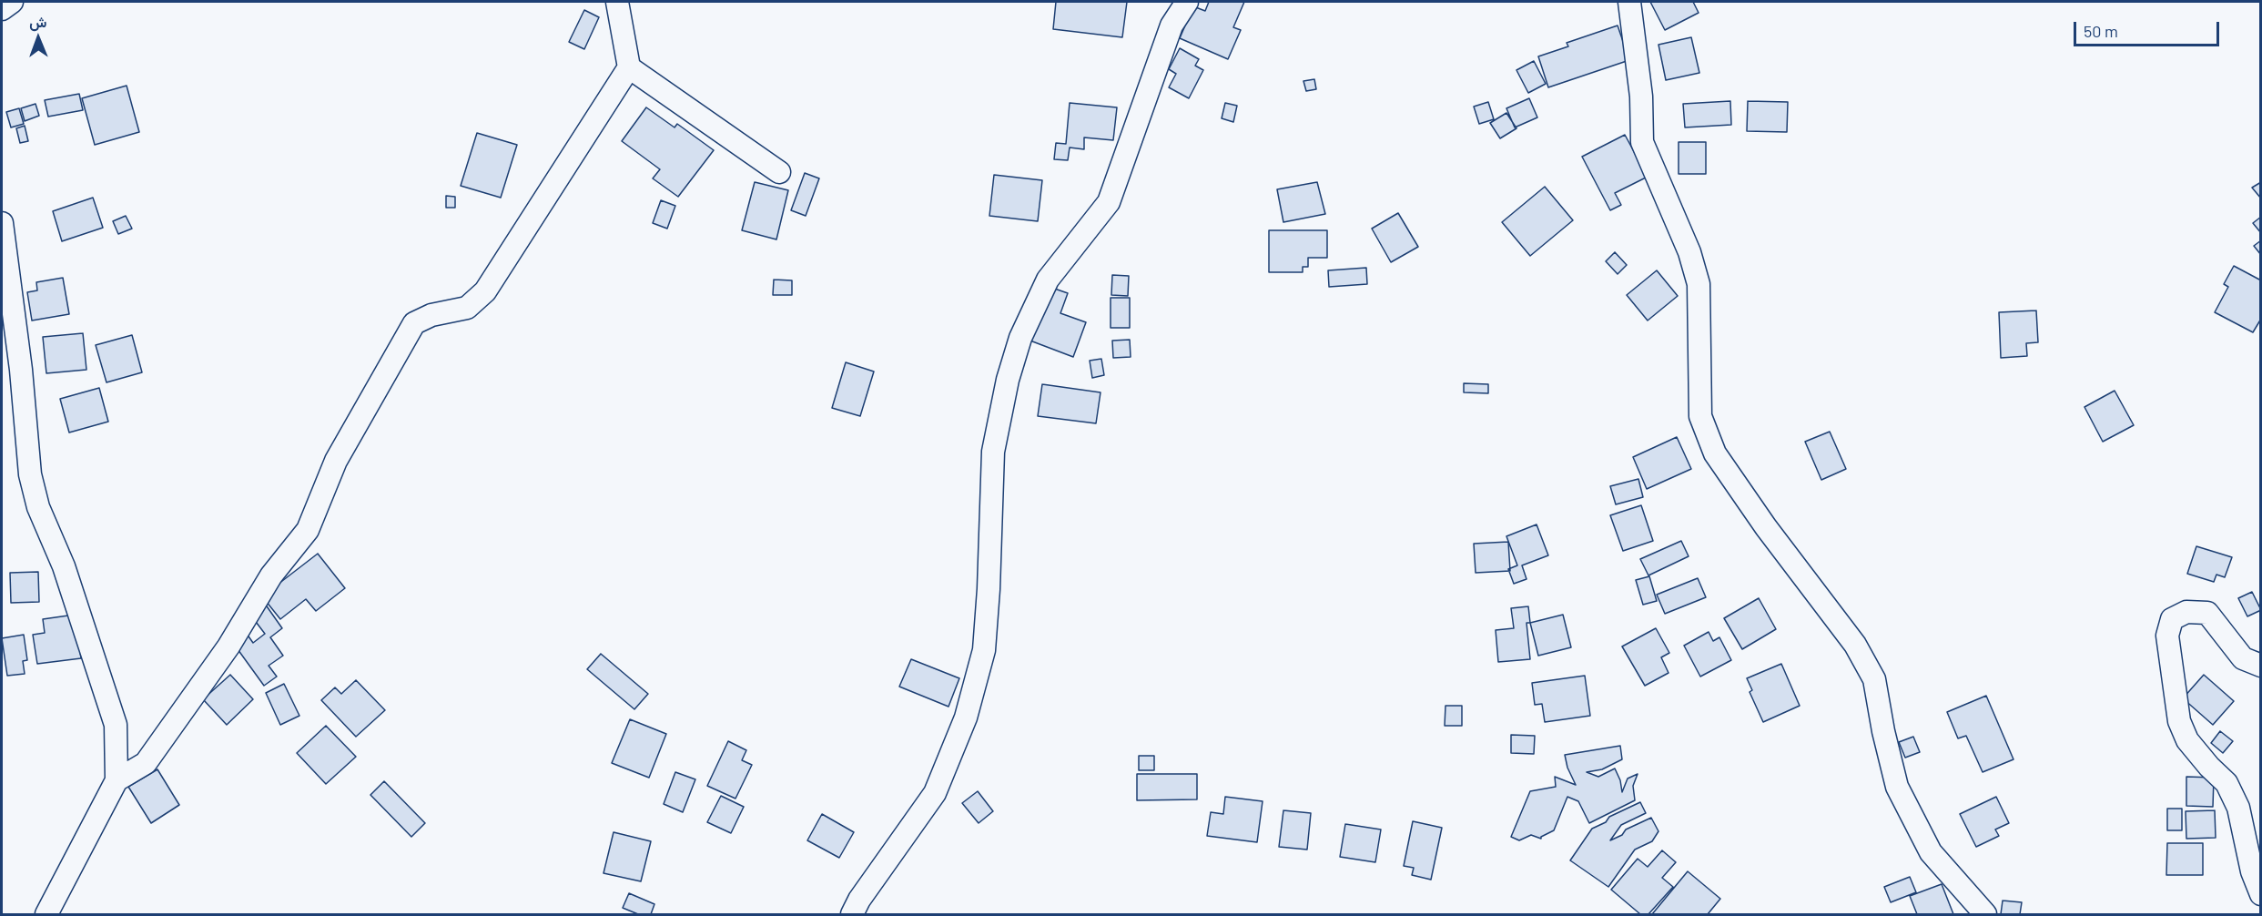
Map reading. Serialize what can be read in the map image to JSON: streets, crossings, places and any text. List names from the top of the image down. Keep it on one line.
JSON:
{"scale_bar":"50 m","north":"top"}
